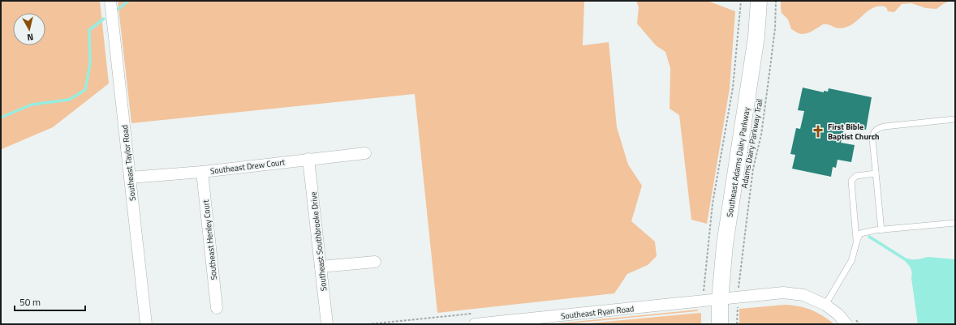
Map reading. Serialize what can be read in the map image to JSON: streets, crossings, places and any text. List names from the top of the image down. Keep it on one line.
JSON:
{"streets":{"main road":["Southeast Adams Dairy Parkway"],"street":["Southeast Taylor Road","Southeast Drew Court","Southeast Henley Court","Southeast Southbrooke Drive","Southeast Ryan Road"],"path":["Adams Dairy Parkway Trail"]},"crossings":[["Southeast Adams Dairy Parkway","Southeast Ryan Road"],["Southeast Taylor Road","Southeast Drew Court"],["Southeast Drew Court","Southeast Henley Court"],["Southeast Drew Court","Southeast Southbrooke Drive"]],"places":{"church":["First Bible Baptist Church"]},"scale_bar":"50 m","north":"bottom"}
